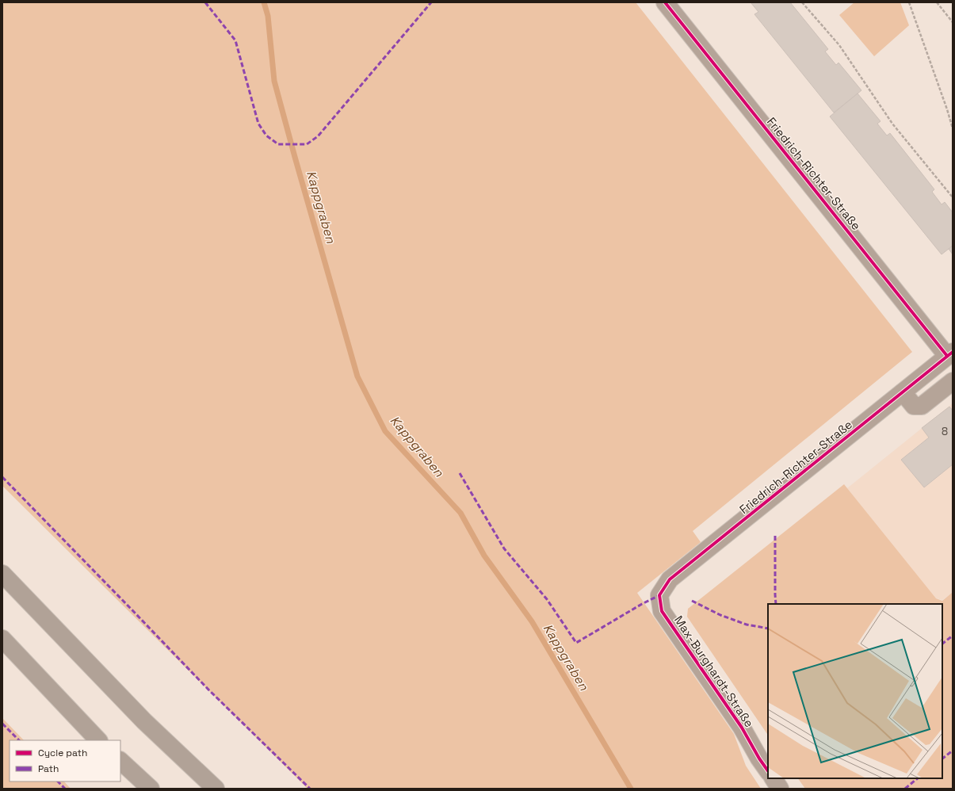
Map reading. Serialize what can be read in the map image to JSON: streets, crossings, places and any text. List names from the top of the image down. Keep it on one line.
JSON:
{"streets":{"street":["Friedrich-Richter-Straße","Max-Burghardt-Straße"]},"crossings":[["Friedrich-Richter-Straße","Max-Burghardt-Straße"]],"water":["Kappgraben"],"house_numbers":["8"],"legend":["Cycle path","Path"]}
